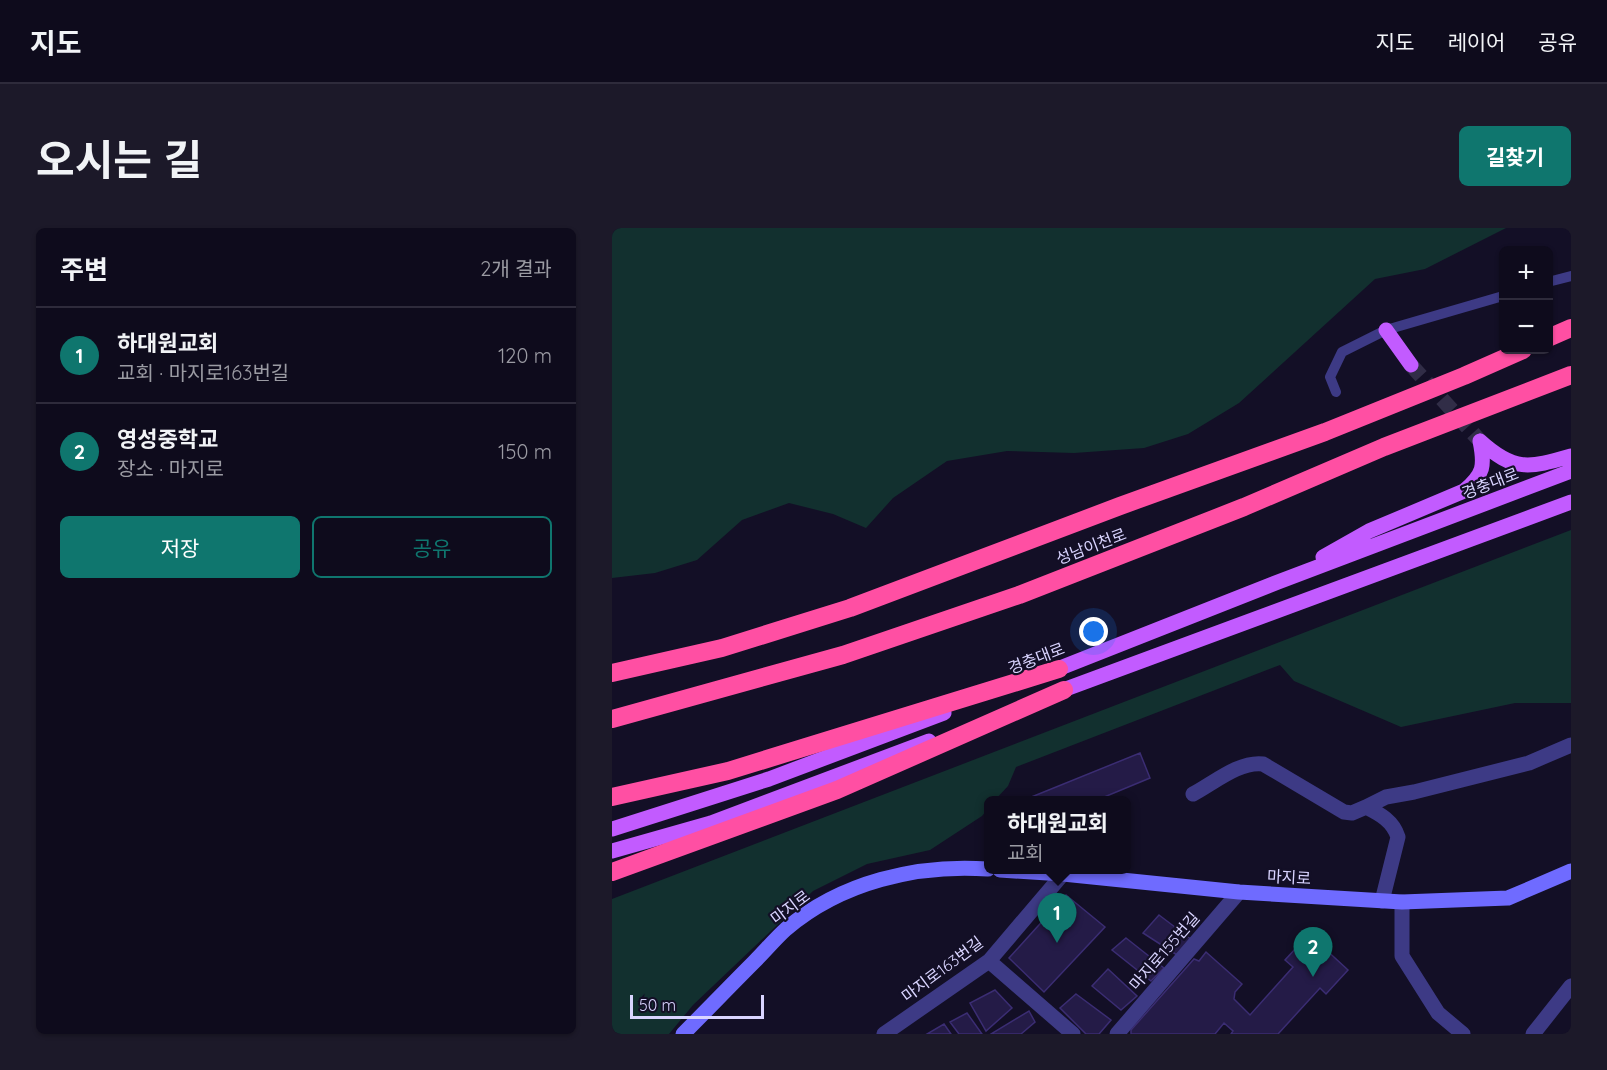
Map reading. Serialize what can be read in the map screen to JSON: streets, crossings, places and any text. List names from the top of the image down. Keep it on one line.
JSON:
{"streets":{"highway":["성남이천로"],"main road":["경충대로","마지로"],"street":["마지로155번길","마지로163번길"]},"crossings":[["마지로","마지로155번길"],["마지로","마지로163번길"]],"scale_bar":"50 m","page":{"header":"지도","nav":["지도","레이어","공유"],"title":"오시는 길","buttons":["길찾기",["저장","공유"]],"heading":["주변","2개 결과"],"map_buttons":["+","−"],"list":[{"mark":"1","name":"하대원교회","note":"교회 · 마지로163번길","value":"120 m"},{"mark":"2","name":"영성중학교","note":"장소 · 마지로","value":"150 m"}],"popup":["하대원교회","교회"],"pins":["1","2"],"scale":"50 m"}}
